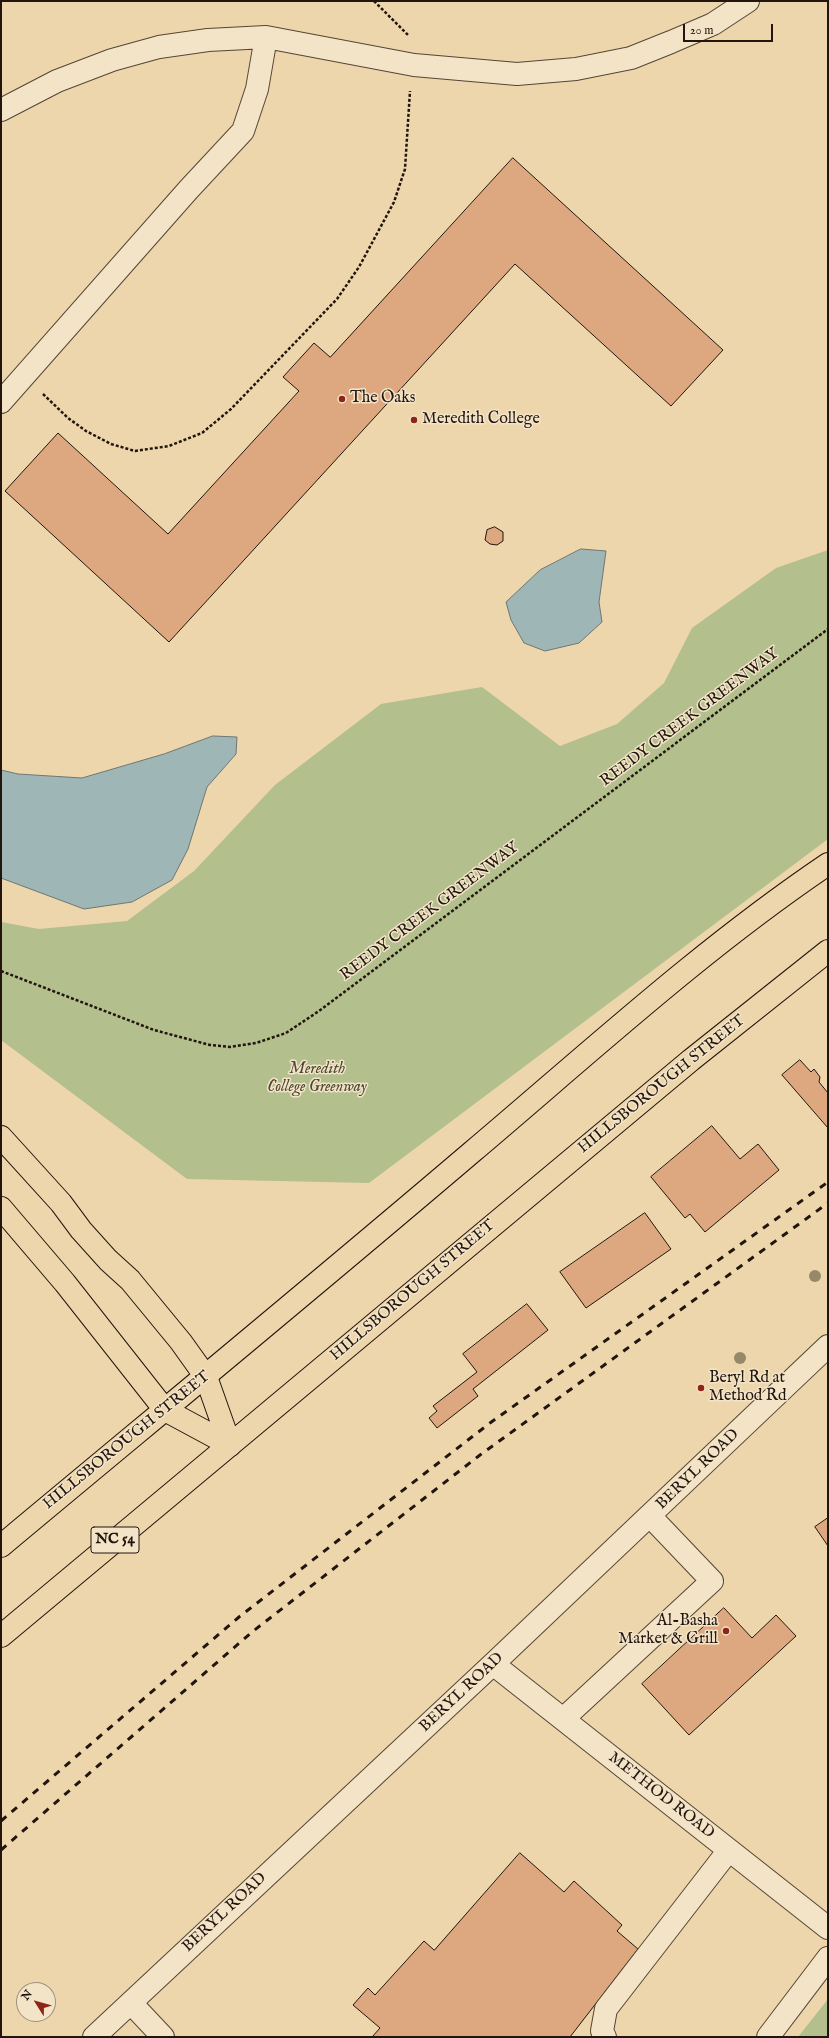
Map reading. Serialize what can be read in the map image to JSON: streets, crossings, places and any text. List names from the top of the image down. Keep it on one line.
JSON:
{"streets":{"main road":["HILLSBOROUGH STREET","NC 54"],"street":["BERYL ROAD","METHOD ROAD"],"path":["REEDY CREEK GREENWAY"]},"crossings":[["BERYL ROAD","METHOD ROAD"]],"parks":["Meredith College Greenway"],"places":["The Oaks","Meredith College","Beryl Rd at Method Rd","Al-Basha Market & Grill"],"scale_bar":"20 m","north":"top left"}
